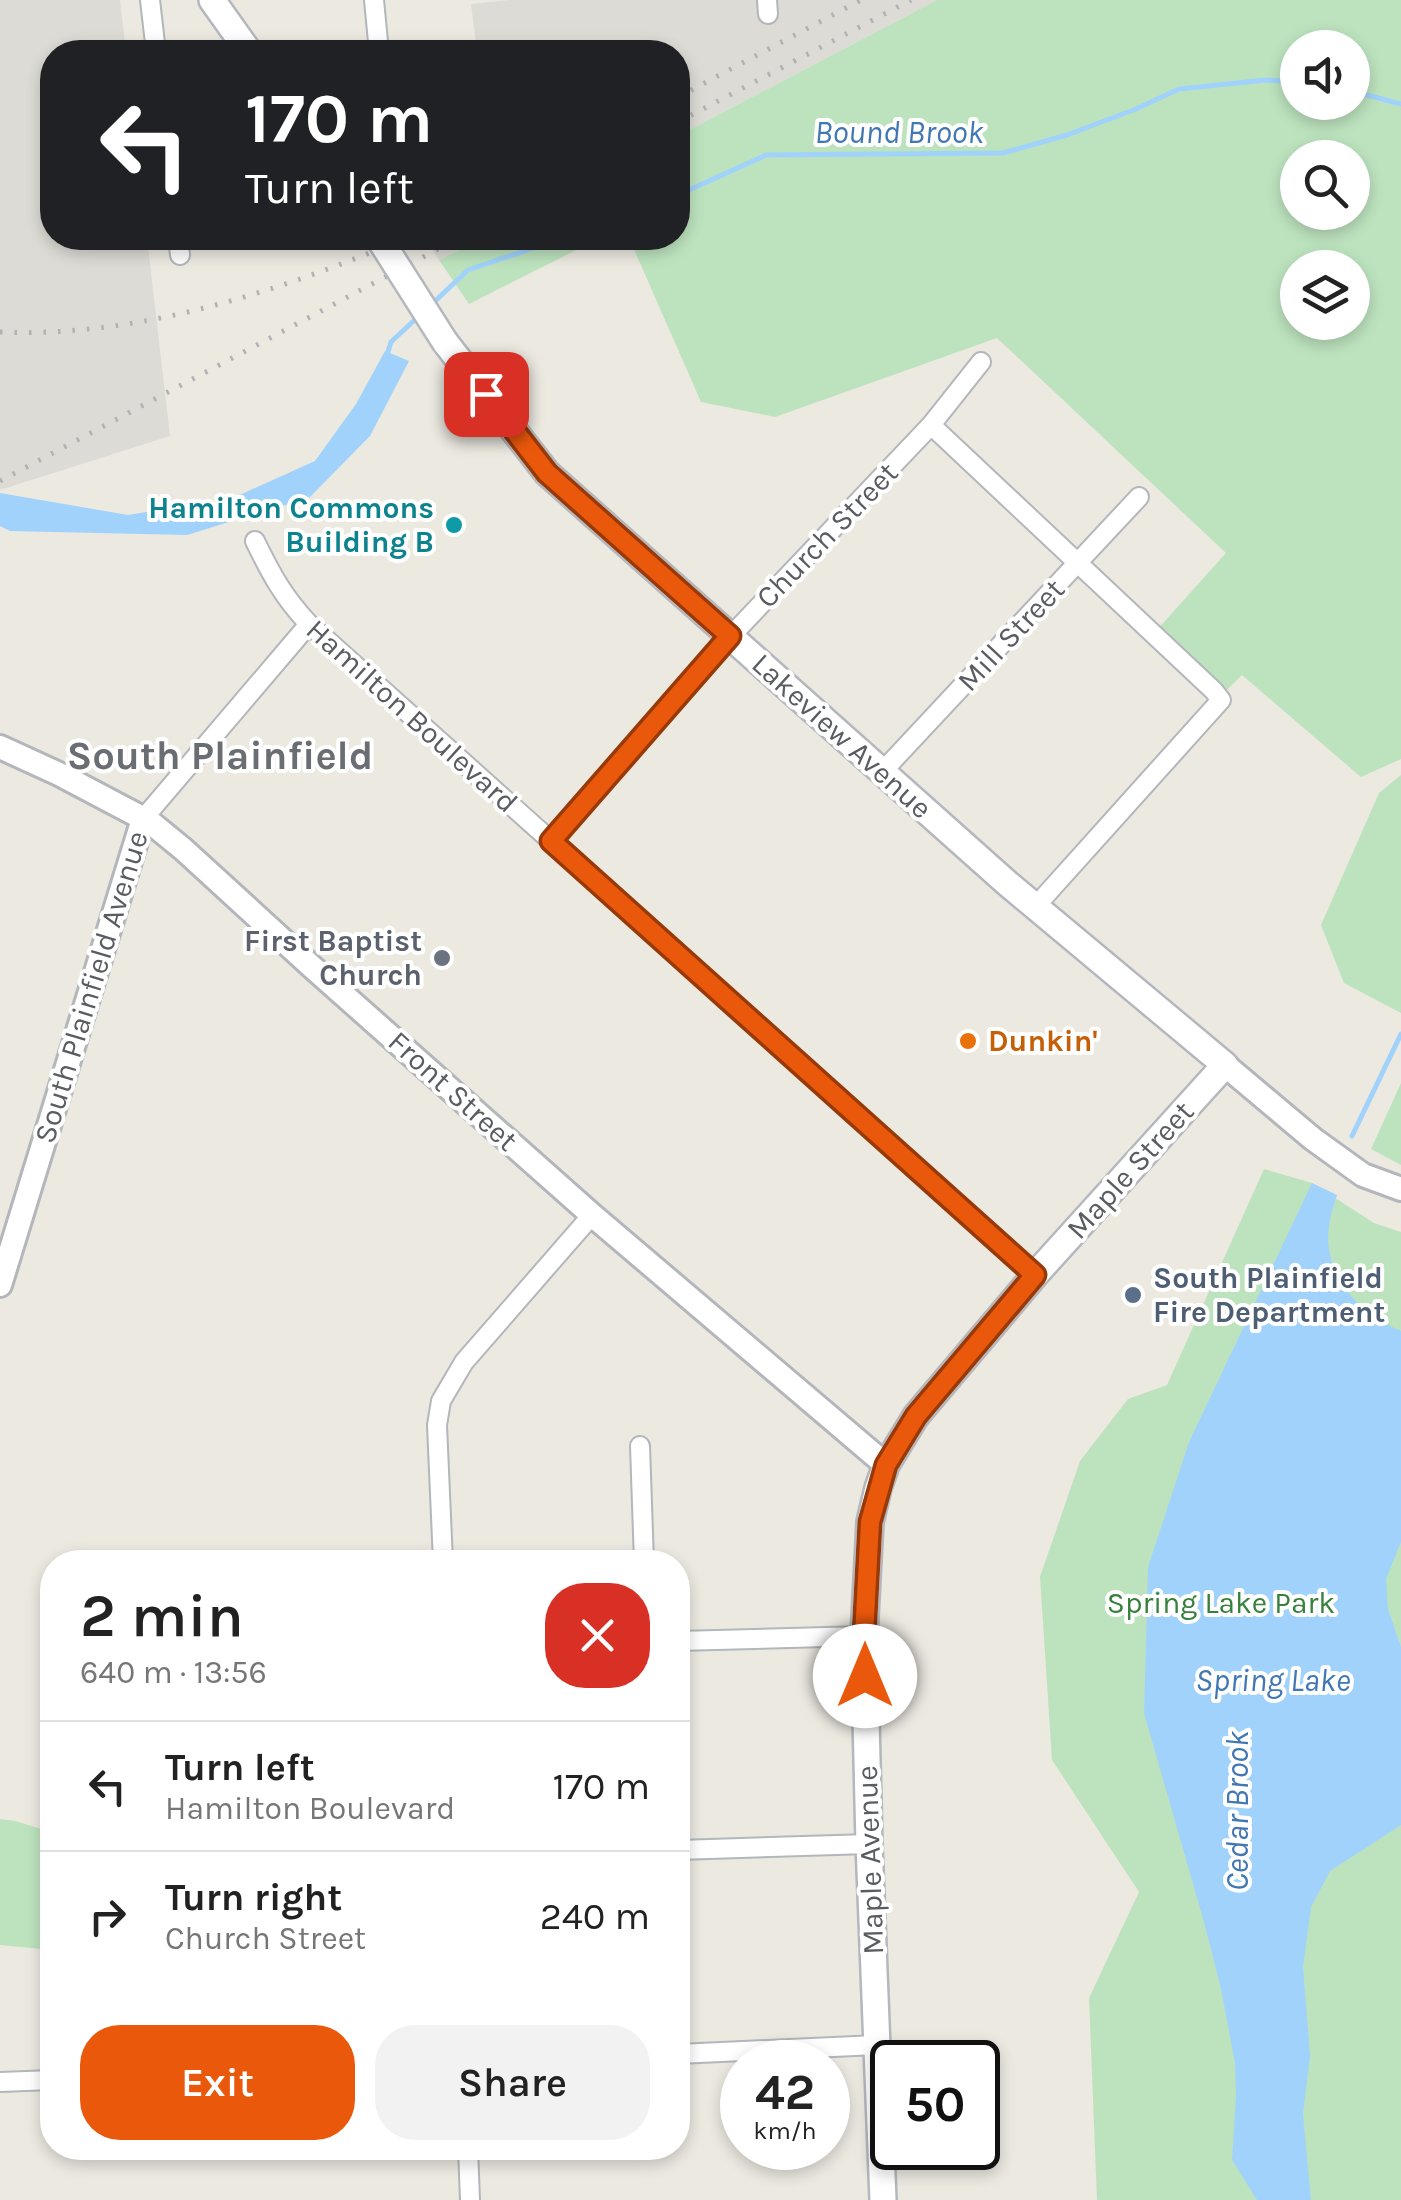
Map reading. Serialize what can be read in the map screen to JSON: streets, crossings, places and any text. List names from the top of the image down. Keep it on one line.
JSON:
{"streets":{"main road":["Lakeview Avenue","Maple Street","Maple Avenue"],"street":["Church Street","Mill Street","Hamilton Boulevard","South Plainfield Avenue","Front Street"]},"crossings":[["Church Street","Hamilton Boulevard"],["Church Street","Lakeview Avenue"],["Mill Street","Lakeview Avenue"],["Hamilton Boulevard","South Plainfield Avenue"],["Hamilton Boulevard","Maple Street"],["Hamilton Boulevard","Maple Avenue"],["Lakeview Avenue","Maple Street"],["South Plainfield Avenue","Front Street"],["Front Street","Maple Avenue"],["Maple Street","Maple Avenue"]],"districts":["South Plainfield"],"water":["Bound Brook","Spring Lake","Cedar Brook"],"parks":["Spring Lake Park"],"places":["Hamilton Commons Building B","First Baptist Church","Dunkin'","South Plainfield Fire Department"],"page":{"turn":["170 m","Turn left"],"heading":["2 min","640 m · 13:56"],"list":[{"name":"Turn left","note":"Hamilton Boulevard","value":"170 m"},{"name":"Turn right","note":"Church Street","value":"240 m"}],"buttons":["Exit","Share"],"speed":"42 km/h","limit":"50"}}
